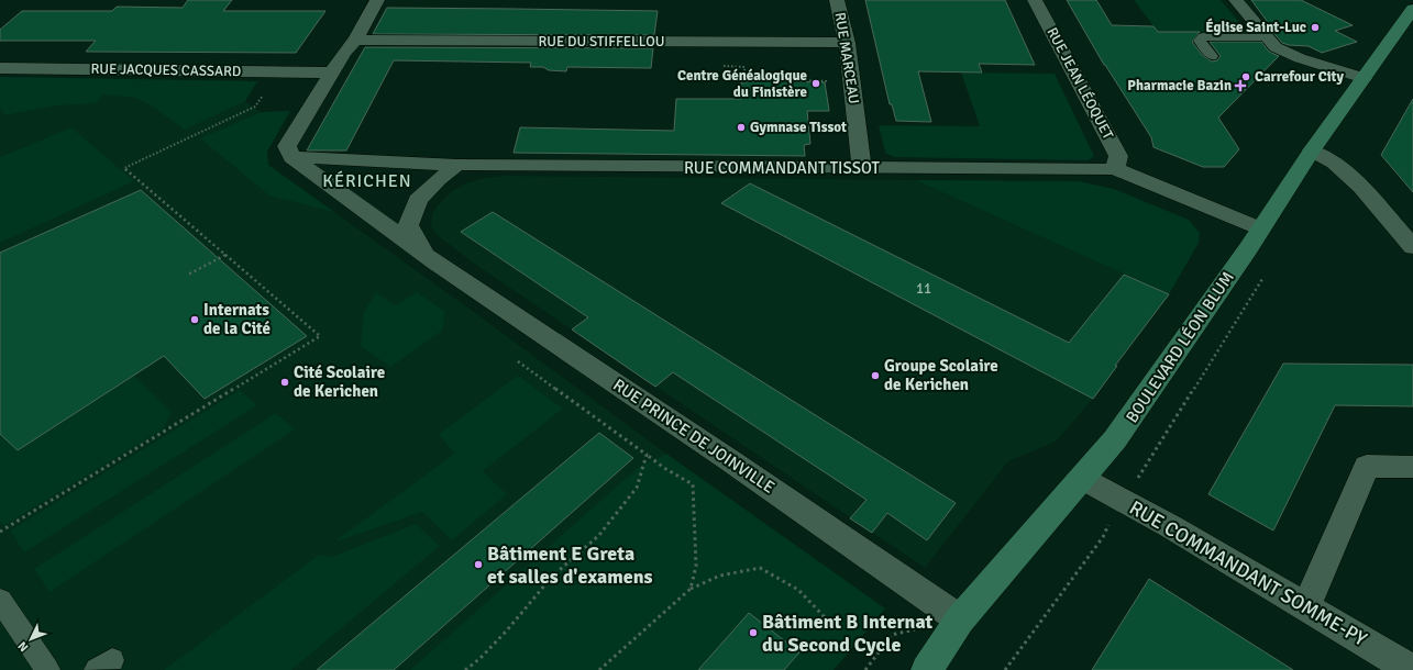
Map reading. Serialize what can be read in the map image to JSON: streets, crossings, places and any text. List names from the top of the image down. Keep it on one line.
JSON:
{"streets":{"main road":["BOULEVARD LÉON BLUM"],"street":["RUE DU STIFFELLOU","RUE MARCEAU","RUE JACQUES CASSARD","RUE JEAN LÉOQUET","RUE COMMANDANT TISSOT","RUE PRINCE DE JOINVILLE","RUE COMMANDANT SOMME-PY"]},"crossings":[["RUE DU STIFFELLOU","RUE MARCEAU"],["RUE MARCEAU","RUE COMMANDANT TISSOT"],["RUE JEAN LÉOQUET","RUE COMMANDANT TISSOT"],["RUE COMMANDANT TISSOT","BOULEVARD LÉON BLUM"],["RUE COMMANDANT TISSOT","RUE PRINCE DE JOINVILLE"],["BOULEVARD LÉON BLUM","RUE PRINCE DE JOINVILLE"],["BOULEVARD LÉON BLUM","RUE COMMANDANT SOMME-PY"]],"districts":["KÉRICHEN"],"places":{"other":["Église Saint-Luc","Carrefour City","Centre Généalogique du Finistère","Gymnase Tissot","Internats de la Cité","Groupe Scolaire de Kerichen","Cité Scolaire de Kerichen","Bâtiment E Greta et salles d'examens","Bâtiment B Internat du Second Cycle"],"health":["Pharmacie Bazin"]},"house_numbers":["11"],"north":"bottom left"}
